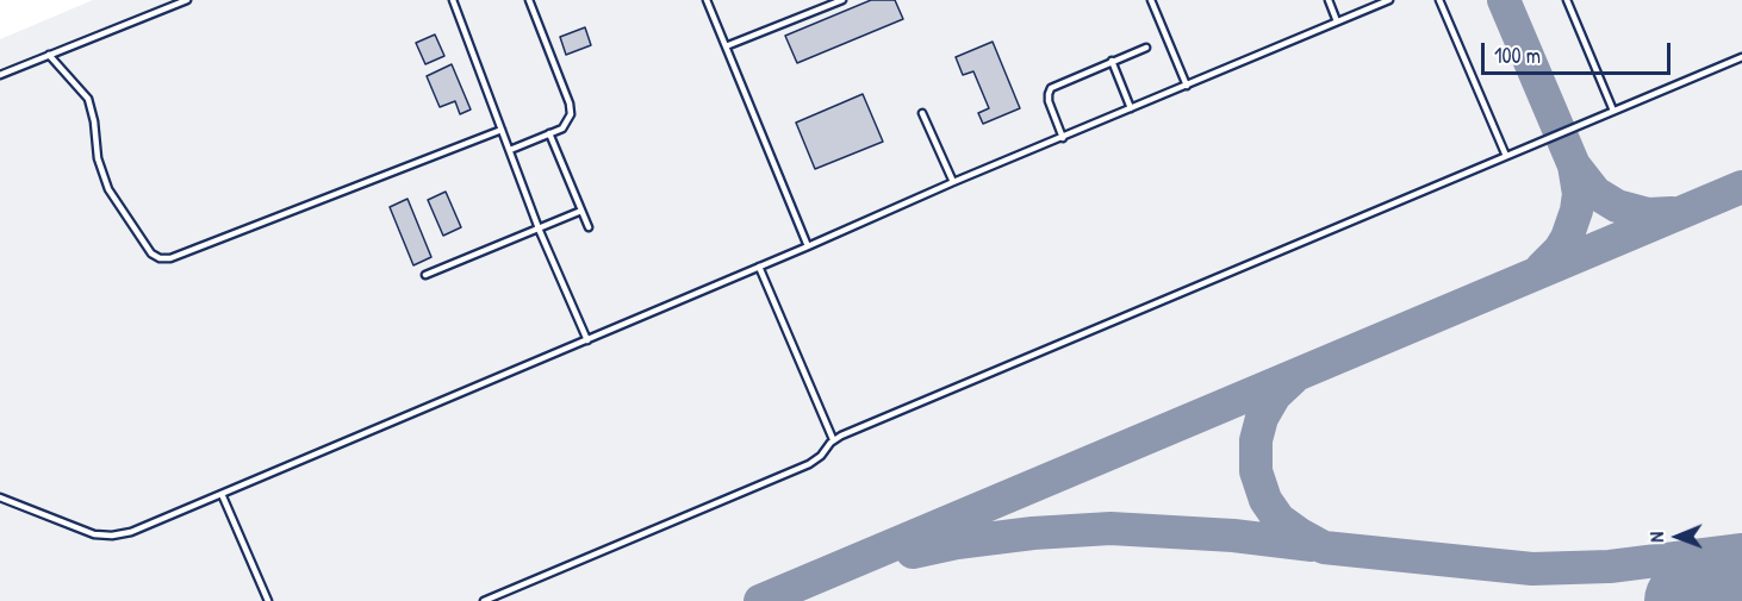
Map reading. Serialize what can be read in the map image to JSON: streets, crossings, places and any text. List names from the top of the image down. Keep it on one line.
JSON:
{"scale_bar":"100 m","north":"left"}
